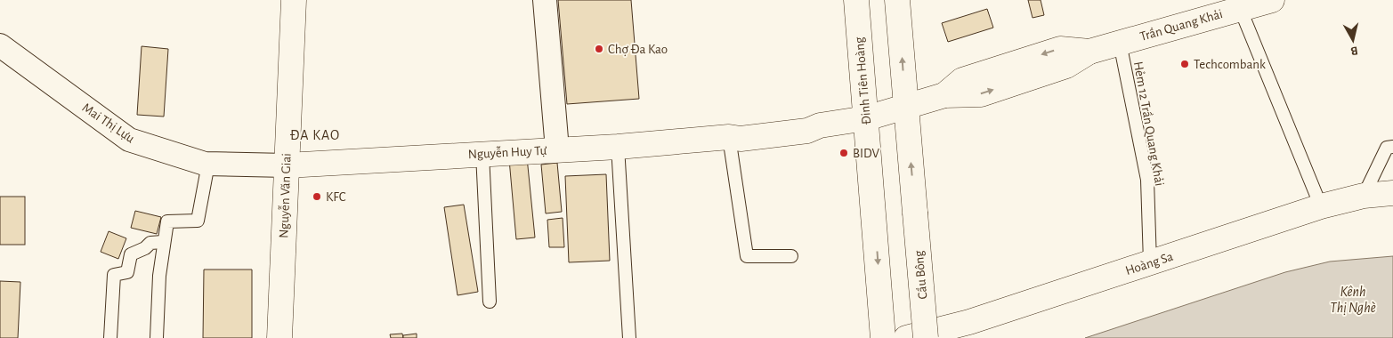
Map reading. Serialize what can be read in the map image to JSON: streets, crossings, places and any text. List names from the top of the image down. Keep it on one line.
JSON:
{"streets":{"street":["Trần Quang Khải","Đinh Tiên Hoàng","Mai Thị Lựu","Nguyễn Huy Tự","Nguyễn Văn Giai","Hoàng Sa","Cầu Bông"],"lane":["Hẻm 12 Trần Quang Khải"]},"crossings":[["Trần Quang Khải","Đinh Tiên Hoàng"],["Trần Quang Khải","Hẻm 12 Trần Quang Khải"],["Trần Quang Khải","Nguyễn Huy Tự"],["Trần Quang Khải","Cầu Bông"],["Đinh Tiên Hoàng","Nguyễn Huy Tự"],["Mai Thị Lựu","Nguyễn Huy Tự"],["Mai Thị Lựu","Nguyễn Văn Giai"],["Hẻm 12 Trần Quang Khải","Hoàng Sa"],["Nguyễn Huy Tự","Nguyễn Văn Giai"]],"one_way":["Đinh Tiên Hoàng","Cầu Bông"],"districts":["ĐA KAO"],"water":["Kênh Thị Nghè"],"places":["Chợ Đa Kao","Techcombank","BIDV","KFC"],"north":"bottom"}
